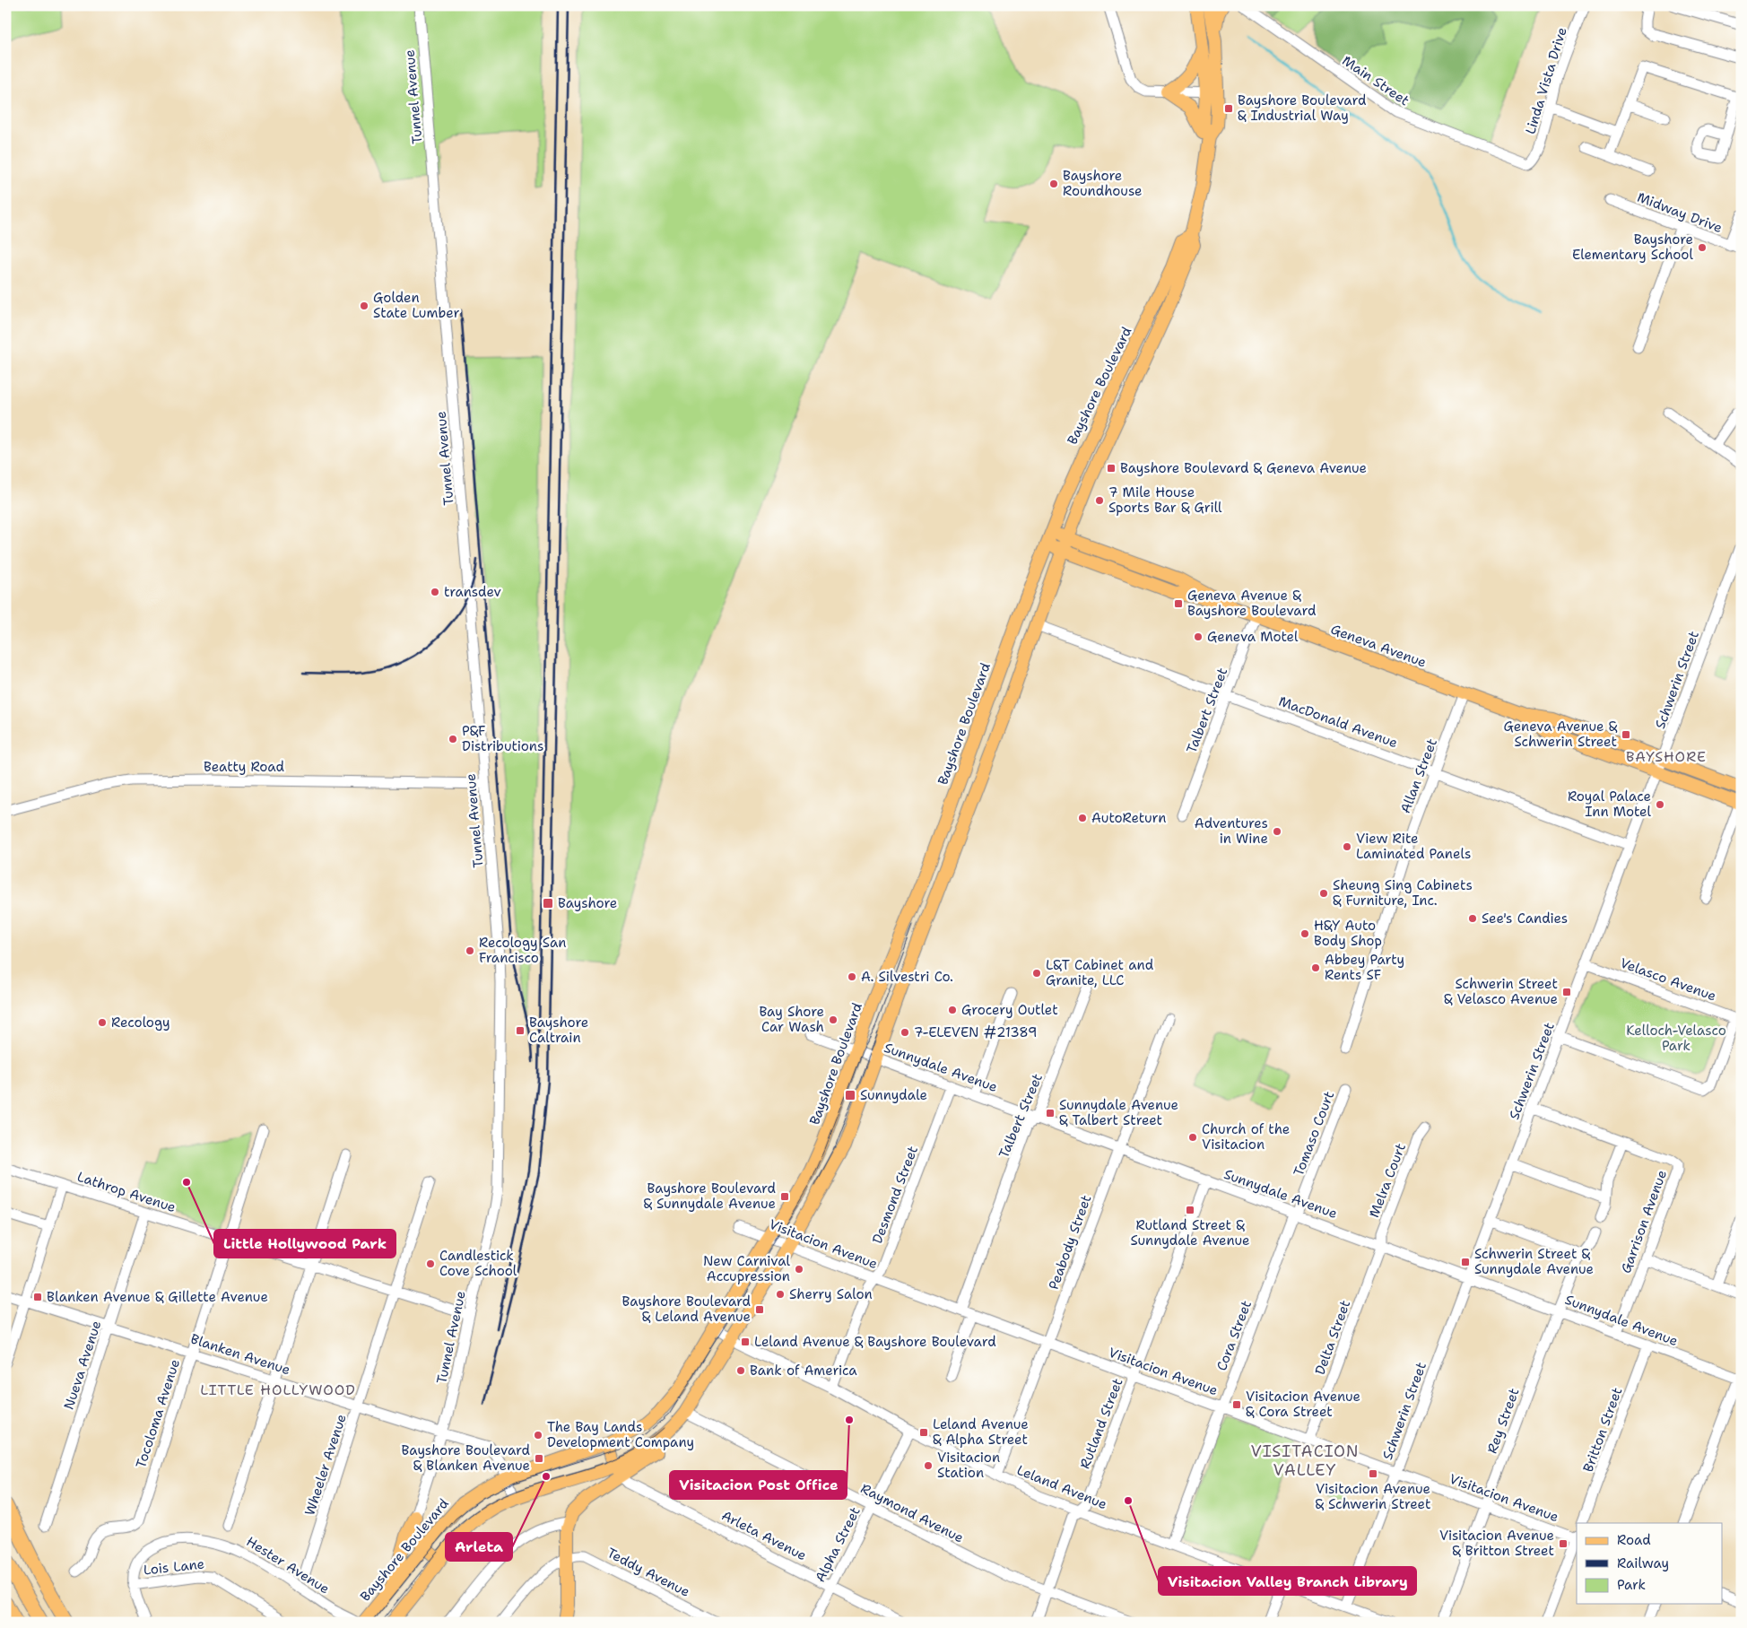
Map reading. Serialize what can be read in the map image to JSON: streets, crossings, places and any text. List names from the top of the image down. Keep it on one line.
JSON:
{"streets":{"main road":["Bayshore Boulevard","Geneva Avenue"],"street":["Main Street","Linda Vista Drive","Tunnel Avenue","Midway Drive","Schwerin Street","Talbert Street","MacDonald Avenue","Beatty Road","Allan Street","Velasco Avenue","Sunnydale Avenue","Tomaso Court","Melra Court","Lathrop Avenue","Desmond Street","Garrison Avenue","Peabody Street","Visitacion Avenue","Cora Street","Delta Street","Blanken Avenue","Nueva Avenue","Tocoloma Avenue","Rey Street","Rutland Street","Britton Street","Wheeler Avenue","Leland Avenue","Raymond Avenue","Arleta Avenue","Alpha Street","Hester Avenue","Lois Lane","Teddy Avenue"]},"crossings":[["Main Street","Linda Vista Drive"],["Tunnel Avenue","Beatty Road"],["Tunnel Avenue","Lathrop Avenue"],["Tunnel Avenue","Blanken Avenue"],["Bayshore Boulevard","Geneva Avenue"],["Bayshore Boulevard","MacDonald Avenue"],["Bayshore Boulevard","Sunnydale Avenue"],["Bayshore Boulevard","Visitacion Avenue"],["Bayshore Boulevard","Blanken Avenue"],["Bayshore Boulevard","Leland Avenue"],["Bayshore Boulevard","Raymond Avenue"],["Bayshore Boulevard","Arleta Avenue"],["Geneva Avenue","Schwerin Street"],["Geneva Avenue","Talbert Street"],["Geneva Avenue","Allan Street"],["Schwerin Street","MacDonald Avenue"],["Schwerin Street","Velasco Avenue"],["Schwerin Street","Sunnydale Avenue"],["Schwerin Street","Garrison Avenue"],["Schwerin Street","Visitacion Avenue"],["Schwerin Street","Leland Avenue"],["Talbert Street","MacDonald Avenue"],["Talbert Street","Sunnydale Avenue"],["Talbert Street","Visitacion Avenue"],["MacDonald Avenue","Allan Street"],["Sunnydale Avenue","Tomaso Court"],["Sunnydale Avenue","Melra Court"],["Sunnydale Avenue","Desmond Street"],["Sunnydale Avenue","Garrison Avenue"],["Sunnydale Avenue","Peabody Street"],["Sunnydale Avenue","Cora Street"],["Sunnydale Avenue","Delta Street"],["Sunnydale Avenue","Rey Street"],["Sunnydale Avenue","Rutland Street"],["Sunnydale Avenue","Britton Street"],["Tomaso Court","Cora Street"],["Melra Court","Delta Street"],["Lathrop Avenue","Nueva Avenue"],["Lathrop Avenue","Tocoloma Avenue"],["Lathrop Avenue","Wheeler Avenue"],["Desmond Street","Visitacion Avenue"],["Desmond Street","Leland Avenue"],["Peabody Street","Visitacion Avenue"],["Peabody Street","Leland Avenue"],["Visitacion Avenue","Cora Street"],["Visitacion Avenue","Delta Street"],["Visitacion Avenue","Rey Street"],["Visitacion Avenue","Rutland Street"],["Cora Street","Leland Avenue"],["Blanken Avenue","Nueva Avenue"],["Blanken Avenue","Tocoloma Avenue"],["Blanken Avenue","Wheeler Avenue"],["Rutland Street","Leland Avenue"],["Rutland Street","Raymond Avenue"],["Leland Avenue","Alpha Street"],["Raymond Avenue","Alpha Street"],["Arleta Avenue","Alpha Street"],["Hester Avenue","Lois Lane"]],"districts":["BAYSHORE","LITTLE HOLLYWOOD","VISITACION VALLEY"],"parks":["Kelloch-Velasco Park"],"places":{"transit":["Bayshore Boulevard & Industrial Way","Bayshore Boulevard & Geneva Avenue","Geneva Avenue & Bayshore Boulevard","Geneva Avenue & Schwerin Street","Bayshore","Schwerin Street & Velasco Avenue","Bayshore Caltrain","Sunnydale","Sunnydale Avenue & Talbert Street","Bayshore Boulevard & Sunnydale Avenue","Rutland Street & Sunnydale Avenue","Schwerin Street & Sunnydale Avenue","Blanken Avenue & Gillette Avenue","Bayshore Boulevard & Leland Avenue","Leland Avenue & Bayshore Boulevard","Visitacion Avenue & Cora Street","Leland Avenue & Alpha Street","Bayshore Boulevard & Blanken Avenue","Visitacion Avenue & Schwerin Street","Visitacion Avenue & Britton Street"],"other":["Bayshore Roundhouse","Bayshore Elementary School","Golden State Lumber","7 Mile House Sports Bar & Grill","transdev","Geneva Motel","P&F Distributions","Royal Palace Inn Motel","AutoReturn","Adventures in Wine","View Rite Laminated Panels","Sheung Sing Cabinets & Furniture, Inc.","See's Candies","H&Y Auto Body Shop","Recology San Francisco","Abbey Party Rents SF","L&T Cabinet and Granite, LLC","A. Silvestri Co.","Grocery Outlet","Bay Shore Car Wash","Recology","7-ELEVEN #21389","Church of the Visitacion","Little Hollywood Park","Candlestick Cove School","New Carnival Accupression","Sherry Salon","Bank of America","Visitacion Post Office","The Bay Lands Development Company","Visitacion Station","Arleta","Visitacion Valley Branch Library"]},"legend":["Road","Railway","Park"]}
